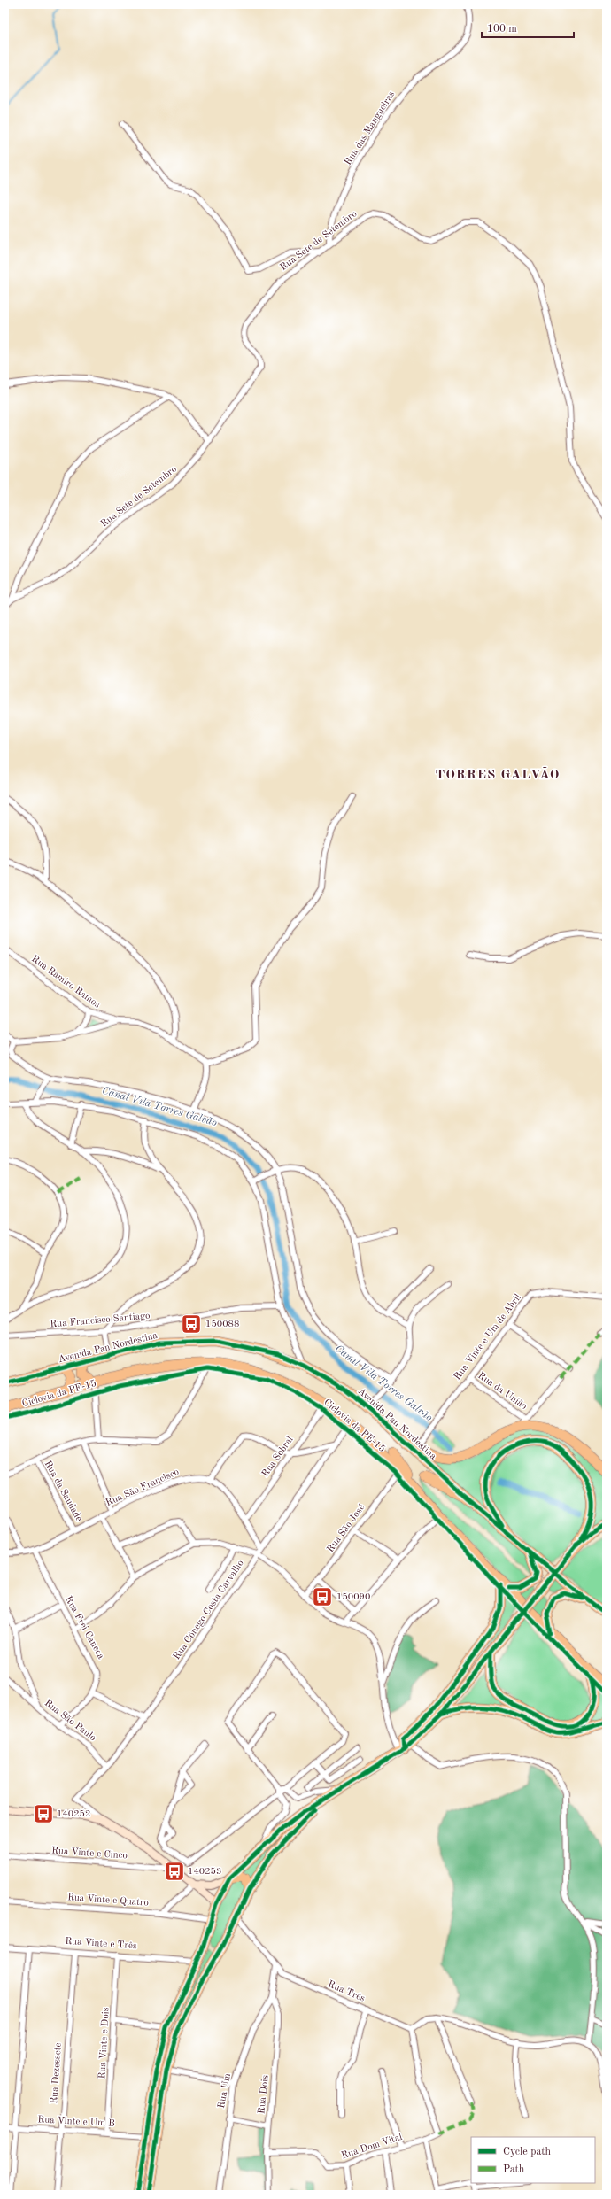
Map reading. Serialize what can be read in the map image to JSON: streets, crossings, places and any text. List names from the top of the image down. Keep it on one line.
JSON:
{"streets":{"highway":["Avenida Pan Nordestina"],"street":["Rua das Mangueiras","Rua Sete de Setembro","Rua Ramiro Ramos","Rua Francisco Santiago","Rua Vinte e Um de Abril","Rua da União","Rua Sobral","Rua São Francisco","Rua da Saudade","Rua São José","Rua Cônego Costa Carvalho","Rua Frei Caneca","Rua São Paulo","Rua Vinte e Cinco","Rua Vinte e Quatro","Rua Vinte e Três","Rua Três","Rua Vinte e Dois","Rua Dezessete","Rua Um","Rua Dois","Rua Vinte e Um B","Rua Dom Vital"],"cycle path":["Ciclovia da PE-15"]},"crossings":[["Rua das Mangueiras","Rua Sete de Setembro"],["Rua Vinte e Um de Abril","Avenida Pan Nordestina"],["Rua Vinte e Um de Abril","Rua da União"],["Rua São Francisco","Rua da Saudade"],["Rua São Francisco","Rua Frei Caneca"],["Rua Cônego Costa Carvalho","Rua São Paulo"],["Rua Frei Caneca","Rua São Paulo"],["Rua Vinte e Três","Rua Vinte e Dois"],["Rua Vinte e Três","Rua Dezessete"],["Rua Três","Rua Dom Vital"],["Rua Vinte e Dois","Rua Vinte e Um B"],["Rua Dezessete","Rua Vinte e Um B"],["Rua Um","Rua Dois"],["Rua Dois","Rua Dom Vital"]],"districts":["TORRES GALVÃO"],"water":["Canal Vila Torres Galvão"],"places":{"bus stop":["150088","150090","140252","140253"]},"legend":["Cycle path","Path"],"scale_bar":"100 m"}
